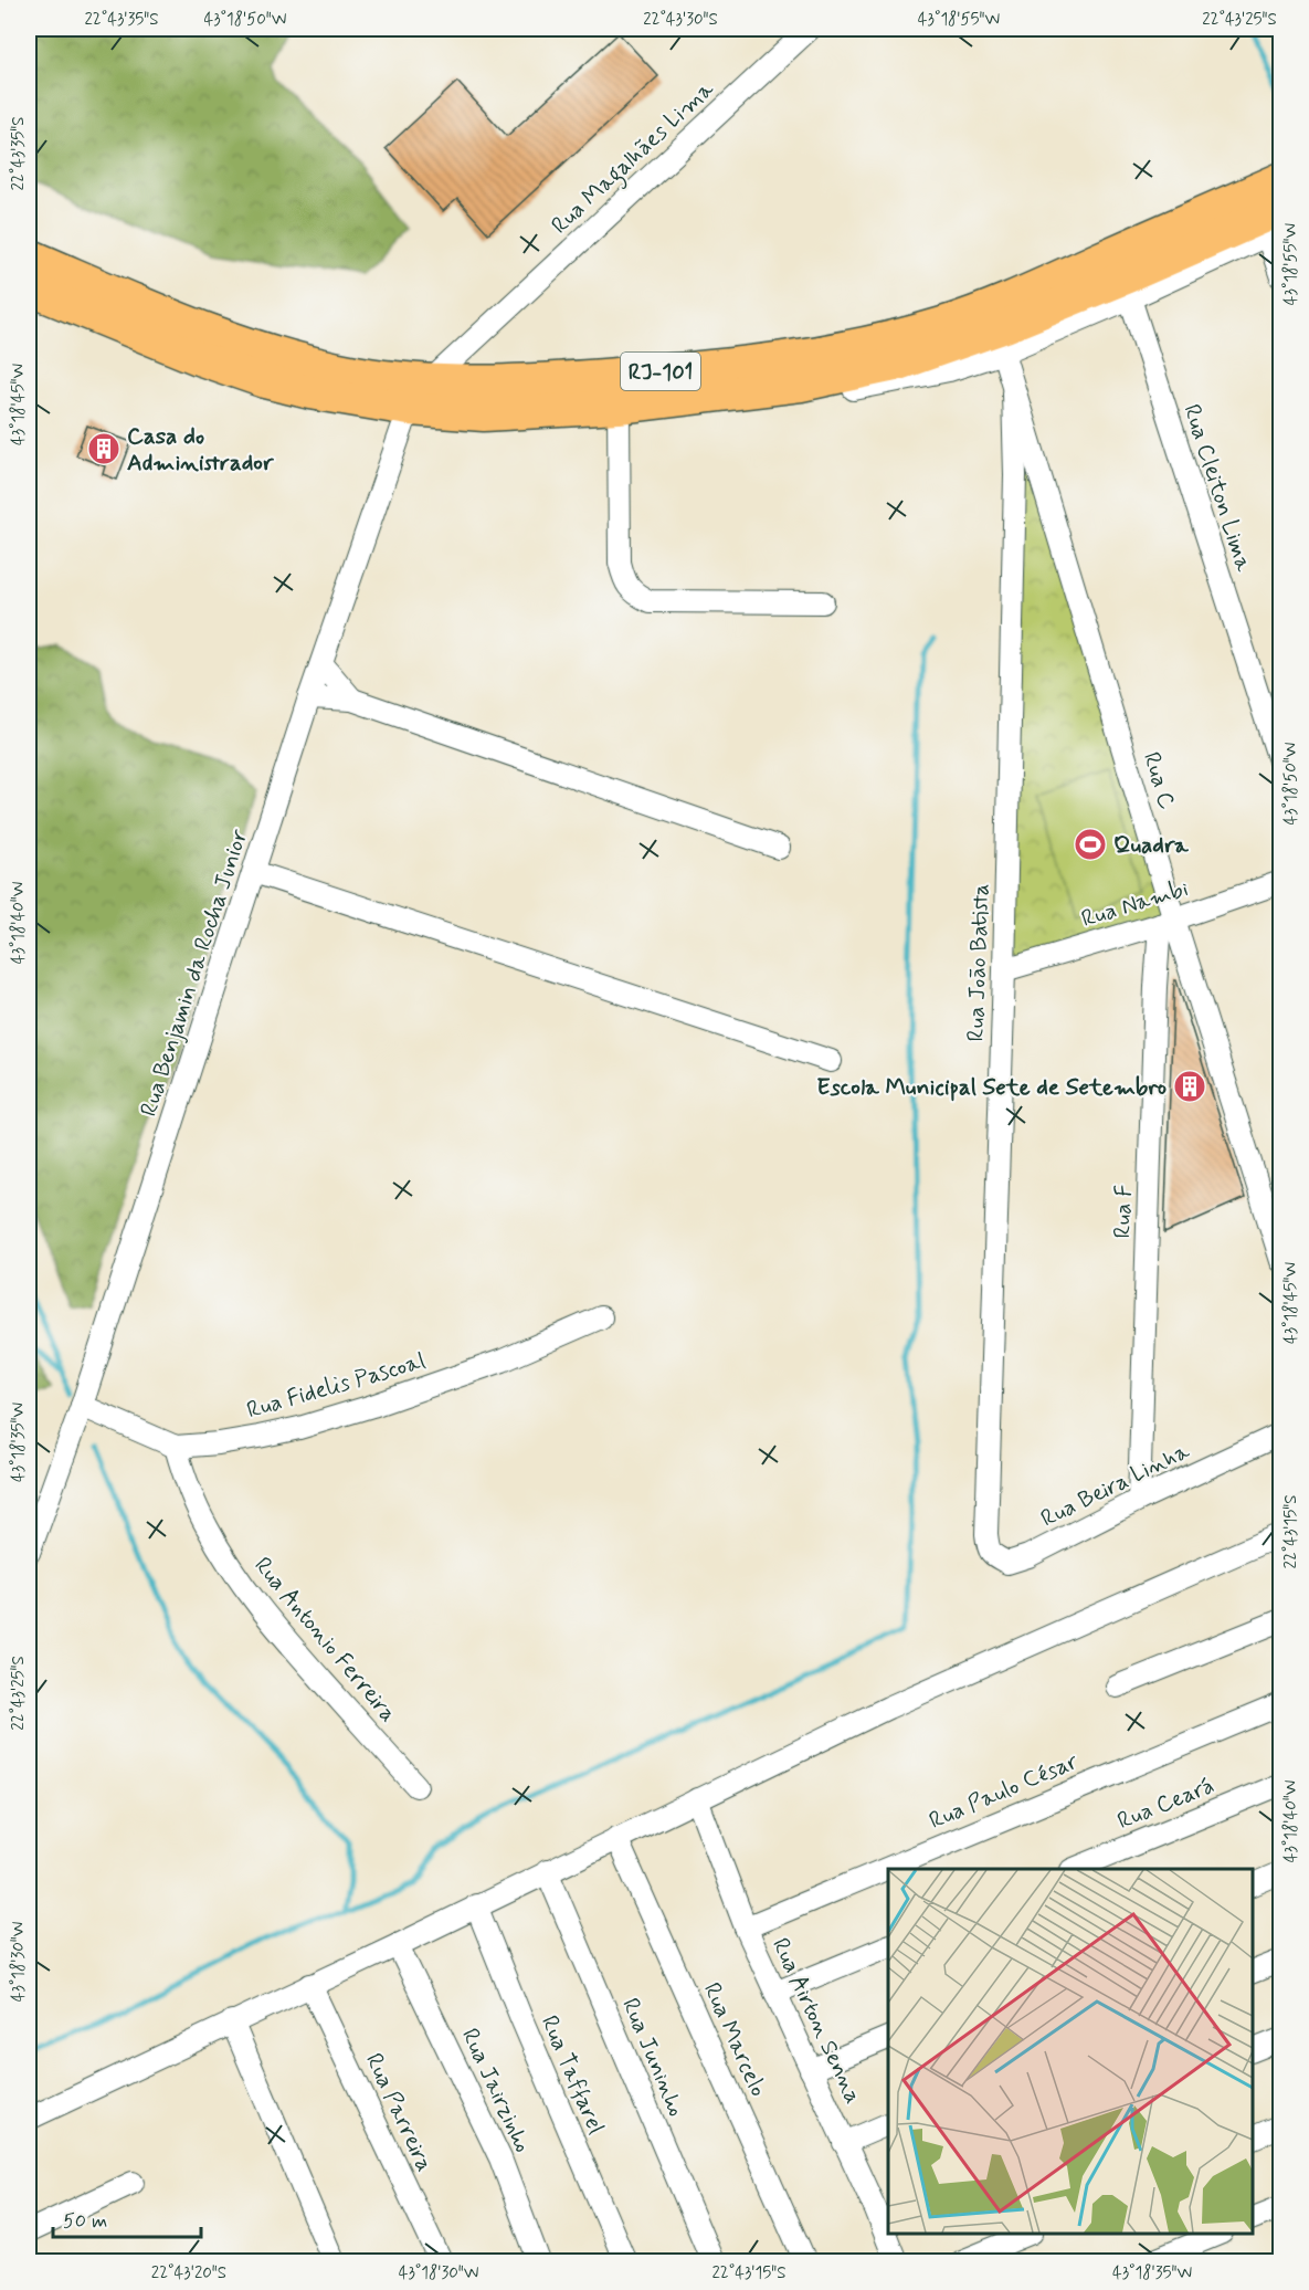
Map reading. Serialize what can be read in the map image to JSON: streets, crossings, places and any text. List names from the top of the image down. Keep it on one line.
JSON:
{"streets":{"main road":["RJ-101"],"street":["Rua Magalhães Lima","Rua Cleiton Lima","Rua C","Rua Nambi","Rua Joāo Batista","Rua Benjamin da Rocha Junior","Rua F","Rua Fidelis Pascoal","Rua Beira Linha","Rua Antonio Ferreira","Rua Paulo César","Rua Ceará","Rua Airton Senna","Rua Marcelo","Rua Juninho","Rua Taffarel","Rua Jairzinho","Rua Parreira"]},"crossings":[["Rua Magalhães Lima","RJ-101"],["Rua Magalhães Lima","Rua Benjamin da Rocha Junior"],["RJ-101","Rua Benjamin da Rocha Junior"],["Rua C","Rua Nambi"],["Rua C","Rua Joāo Batista"],["Rua C","Rua F"],["Rua Nambi","Rua Joāo Batista"],["Rua Nambi","Rua F"],["Rua Joāo Batista","Rua Beira Linha"],["Rua Benjamin da Rocha Junior","Rua Fidelis Pascoal"],["Rua F","Rua Beira Linha"],["Rua Fidelis Pascoal","Rua Antonio Ferreira"],["Rua Paulo César","Rua Airton Senna"]],"places":{"building":["Casa do Administrador","Escola Municipal Sete de Setembro"],"sports":["Quadra"]},"scale_bar":"50 m","coordinates":["22°43'35\"S","43°18'50\"W","22°43'30\"S","43°18'55\"W","22°43'25\"S","43°18'45\"W","43°18'40\"W","43°18'35\"W","22°43'15\"S","43°18'30\"W","22°43'20\"S"]}
